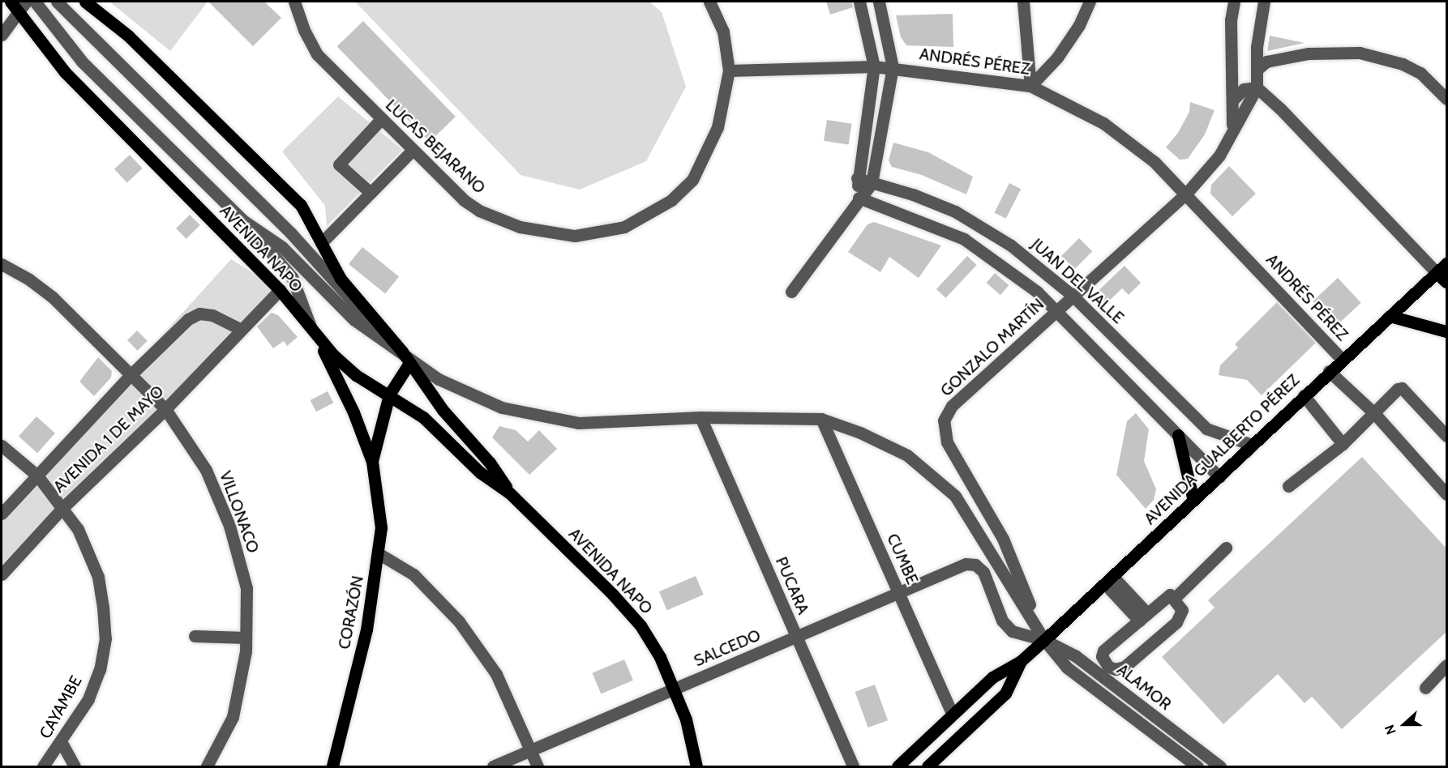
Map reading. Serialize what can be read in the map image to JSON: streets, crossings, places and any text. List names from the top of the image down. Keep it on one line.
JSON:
{"streets":{"main road":["AVENIDA NAPO","AVENIDA GUALBERTO PÉREZ","CORAZÓN"],"street":["ANDRÉS PÉREZ","LUCAS BEJARANO","JUAN DEL VALLE","GONZALO MARTÍN","AVENIDA 1 DE MAYO","VILLONACO","CUMBE","PUCARA","SALCEDO","ALAMOR","CAYAMBE"]},"crossings":[["ANDRÉS PÉREZ","LUCAS BEJARANO"],["ANDRÉS PÉREZ","GONZALO MARTÍN"],["ANDRÉS PÉREZ","AVENIDA GUALBERTO PÉREZ"],["AVENIDA NAPO","AVENIDA 1 DE MAYO"],["AVENIDA NAPO","CORAZÓN"],["AVENIDA NAPO","SALCEDO"],["JUAN DEL VALLE","GONZALO MARTÍN"],["JUAN DEL VALLE","AVENIDA GUALBERTO PÉREZ"],["GONZALO MARTÍN","AVENIDA GUALBERTO PÉREZ"],["GONZALO MARTÍN","ALAMOR"],["AVENIDA 1 DE MAYO","VILLONACO"],["AVENIDA 1 DE MAYO","CAYAMBE"],["AVENIDA GUALBERTO PÉREZ","CUMBE"],["AVENIDA GUALBERTO PÉREZ","ALAMOR"],["CUMBE","SALCEDO"],["PUCARA","SALCEDO"],["SALCEDO","ALAMOR"]],"north":"left"}
